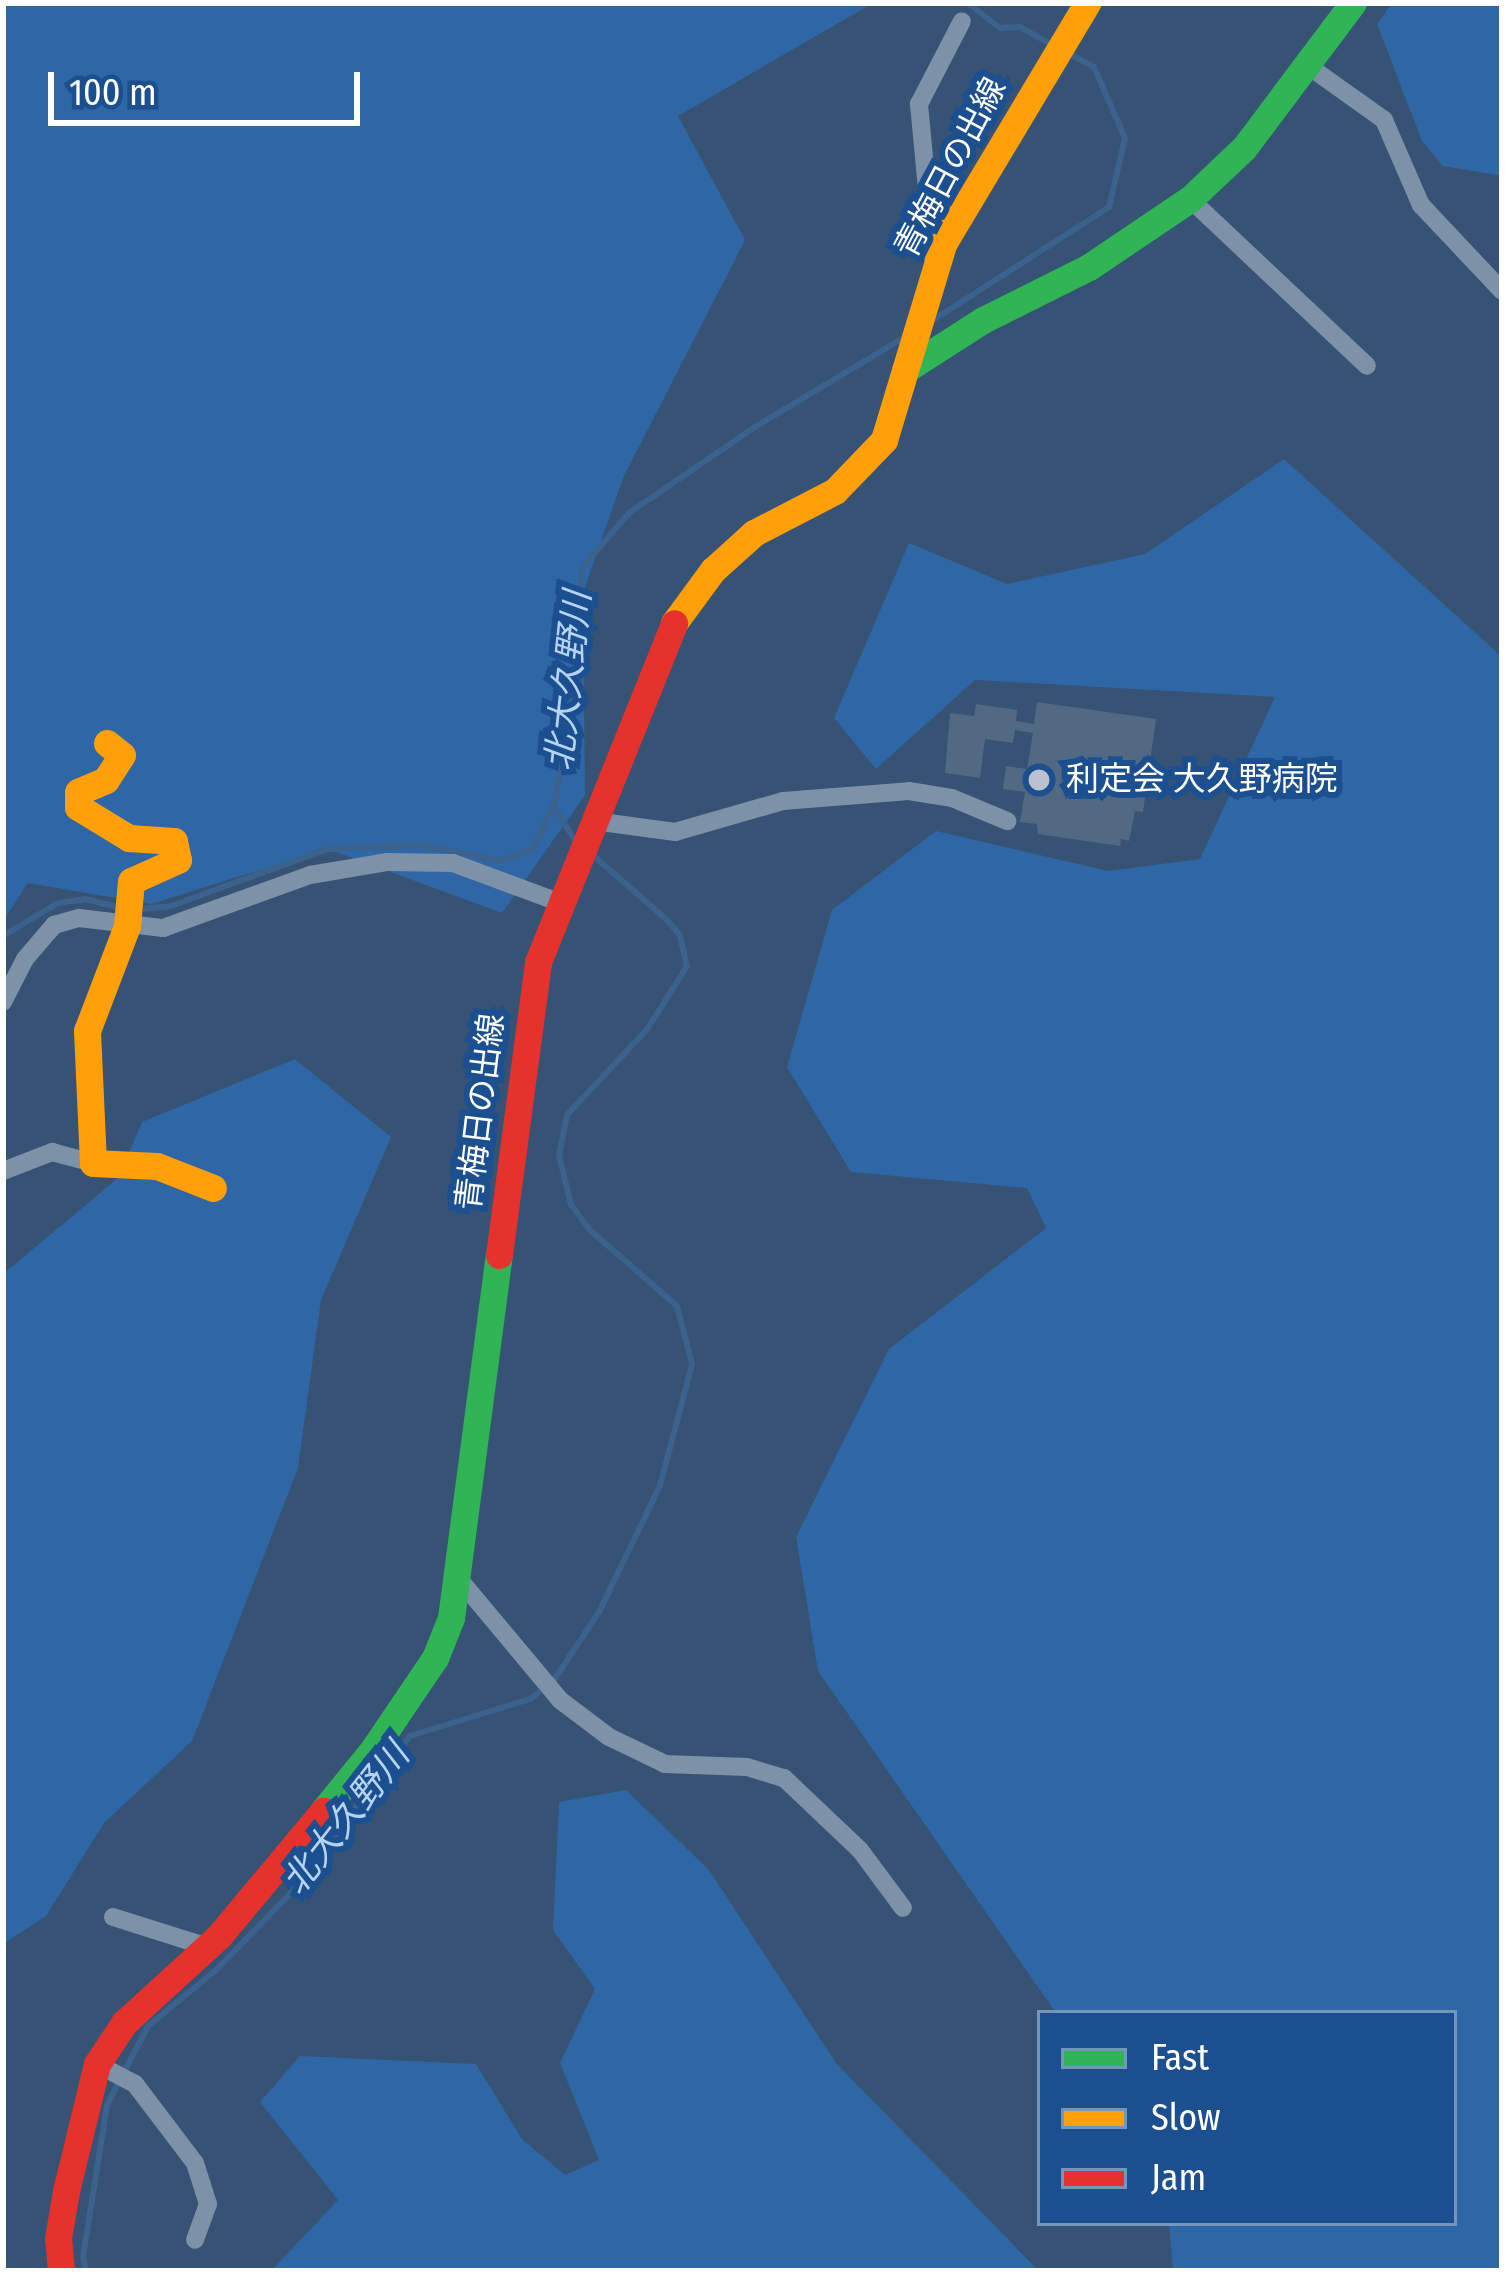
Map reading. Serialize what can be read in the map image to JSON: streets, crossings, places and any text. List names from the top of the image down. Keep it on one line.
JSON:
{"streets":{"main road":["青梅日の出線"]},"water":["北大久野川"],"places":["利定会 大久野病院"],"legend":["Fast","Slow","Jam"],"scale_bar":"100 m"}
